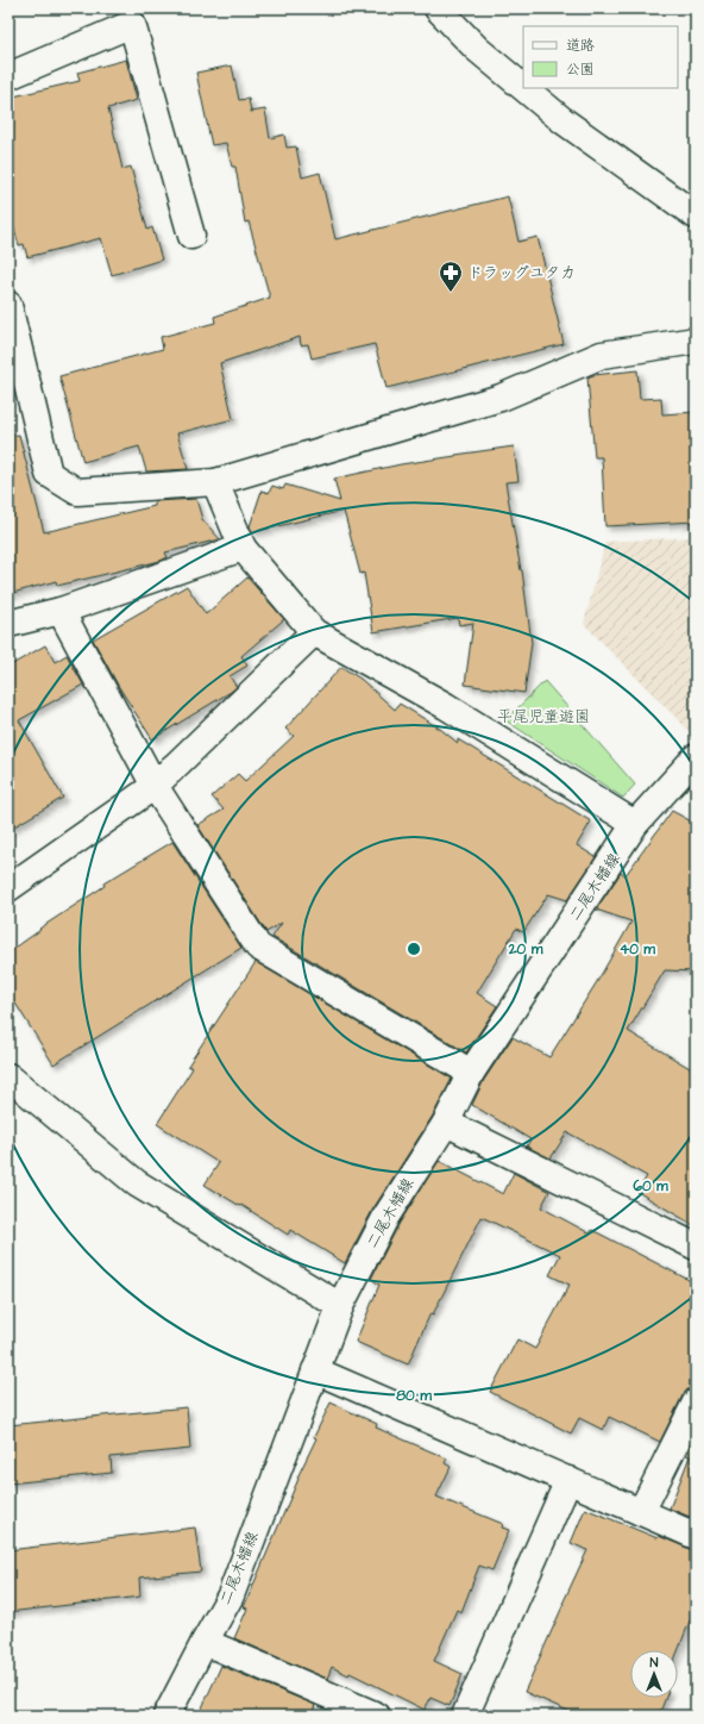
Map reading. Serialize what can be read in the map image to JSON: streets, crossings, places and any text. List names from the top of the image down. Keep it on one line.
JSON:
{"streets":{"street":["二尾木幡線"]},"parks":["平尾児童遊園"],"places":{"pharmacy":["ドラッグユタカ"]},"legend":["道路","公園"],"north":"top","rings":["20 m","40 m","60 m","80 m"]}
